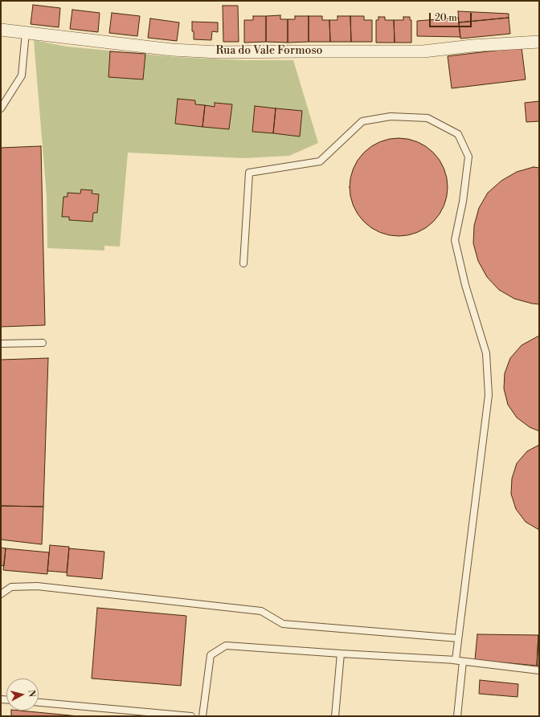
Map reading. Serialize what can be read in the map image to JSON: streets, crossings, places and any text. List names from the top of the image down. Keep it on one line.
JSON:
{"streets":{"street":["Rua do Vale Formoso"]},"scale_bar":"20 m","north":"right"}
